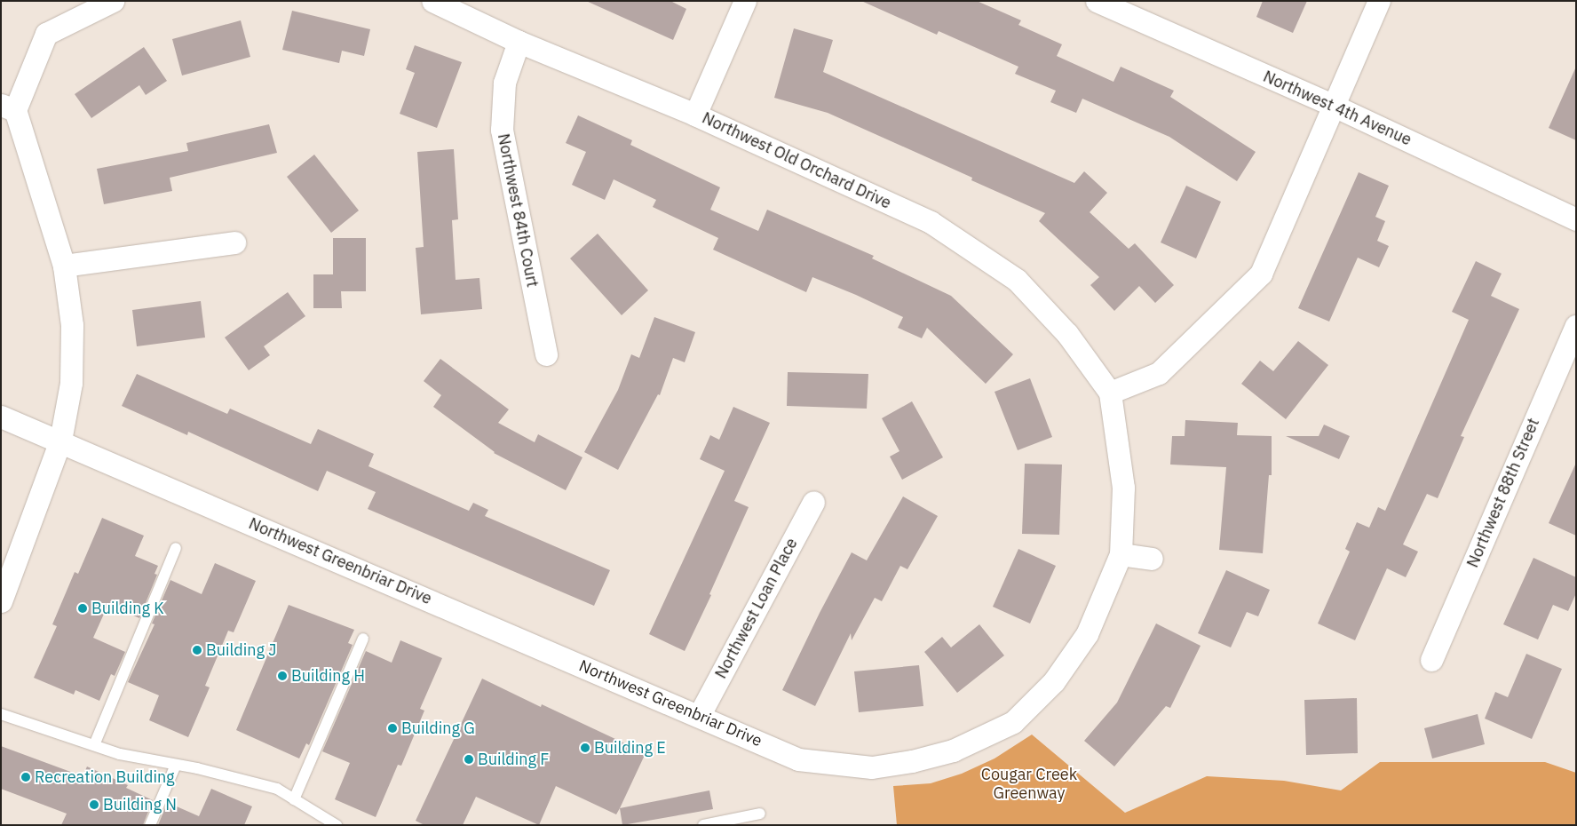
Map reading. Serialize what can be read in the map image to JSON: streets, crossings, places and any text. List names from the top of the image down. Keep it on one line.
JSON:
{"streets":{"street":["Northwest 4th Avenue","Northwest Old Orchard Drive","Northwest 84th Court","Northwest 88th Street","Northwest Greenbriar Drive","Northwest Loan Place"]},"crossings":[["Northwest Old Orchard Drive","Northwest 84th Court"],["Northwest Old Orchard Drive","Northwest Greenbriar Drive"],["Northwest Greenbriar Drive","Northwest Loan Place"]],"parks":["Cougar Creek Greenway"],"places":["Building K","Building J","Building H","Building G","Building E","Building F","Recreation Building","Building N"]}
